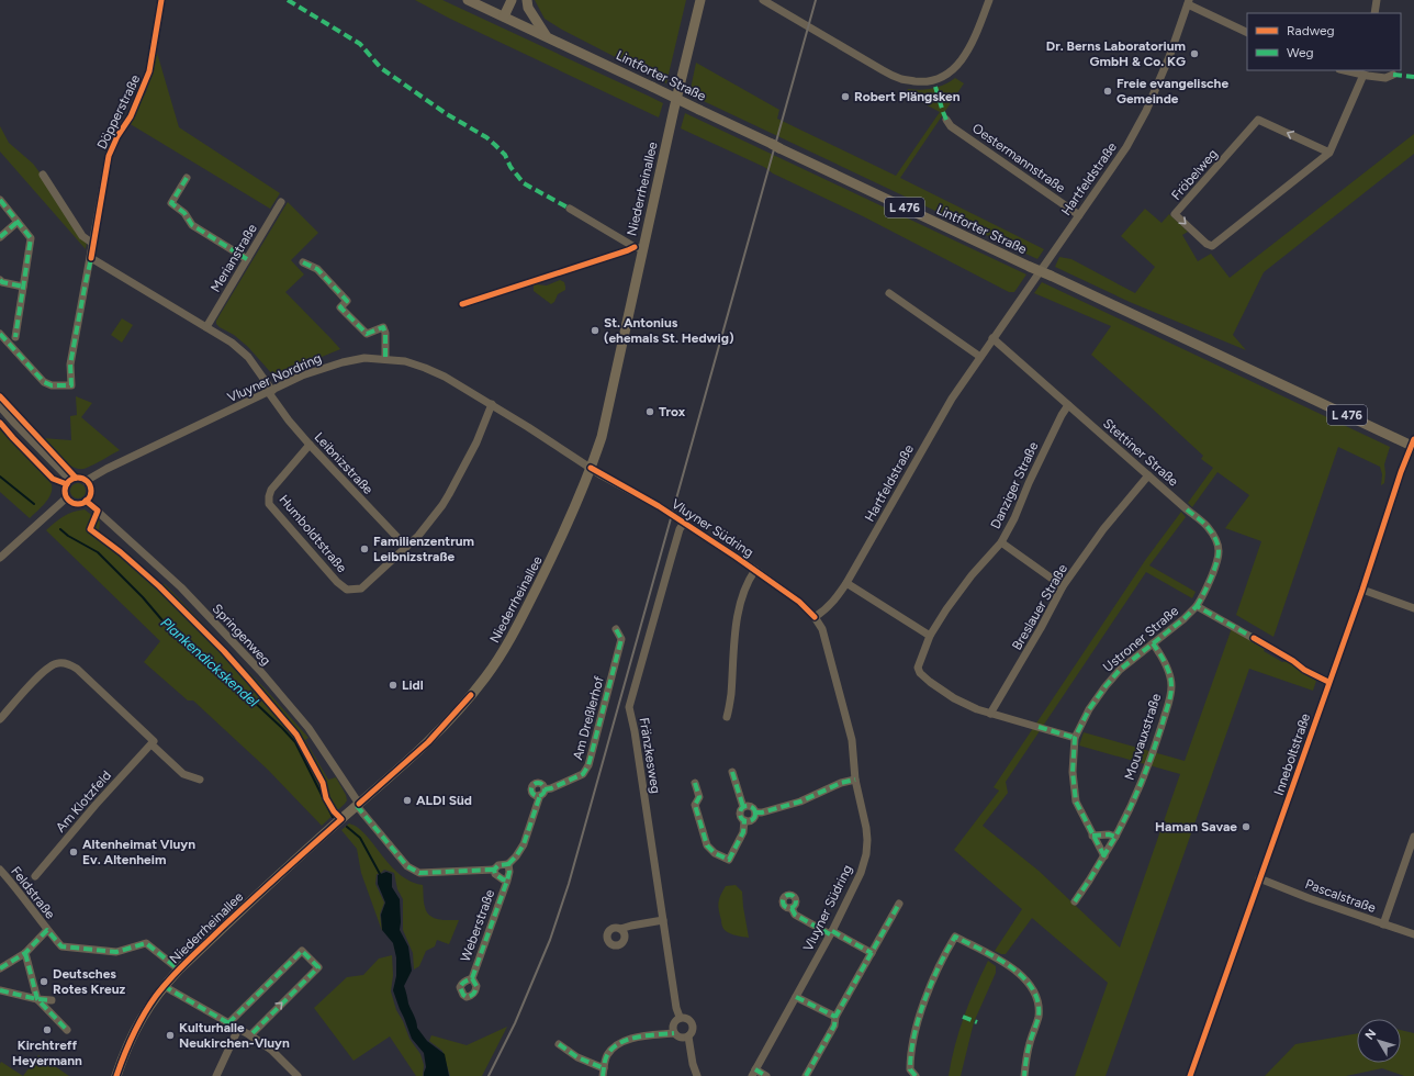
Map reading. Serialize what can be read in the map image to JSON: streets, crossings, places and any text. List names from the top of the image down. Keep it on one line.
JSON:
{"streets":{"main road":["Lintforter Straße","Niederrheinallee","L 476"],"street":["Döpperstraße","Oestermannstraße","Fröbelweg","Hartfeldstraße","Merianstraße","Vluyner Nordring","Stettiner Straße","Leibnizstraße","Danziger Straße","Vluyner Südring","Humboldtstraße","Breslauer Straße","Springenweg","Ustroner Straße","Am Dreßlerhof","Mouvauxstraße","Inneboltstraße","Fränzkesweg","Am Klotzfeld","Feldstraße","Pascalstraße","Weberstraße"]},"crossings":[["Lintforter Straße","Inneboltstraße"],["Oestermannstraße","Hartfeldstraße"],["Hartfeldstraße","Stettiner Straße"],["Hartfeldstraße","Vluyner Südring"],["Niederrheinallee","Vluyner Nordring"],["Niederrheinallee","Vluyner Südring"],["Niederrheinallee","Springenweg"],["Niederrheinallee","Feldstraße"],["Vluyner Nordring","Leibnizstraße"],["Vluyner Nordring","Vluyner Südring"],["Vluyner Nordring","Humboldtstraße"],["Vluyner Nordring","Springenweg"],["Stettiner Straße","Danziger Straße"],["Stettiner Straße","Breslauer Straße"],["Stettiner Straße","Ustroner Straße"],["Leibnizstraße","Humboldtstraße"],["Danziger Straße","Breslauer Straße"],["Danziger Straße","Ustroner Straße"],["Vluyner Südring","Fränzkesweg"],["Ustroner Straße","Mouvauxstraße"],["Ustroner Straße","Inneboltstraße"],["Am Dreßlerhof","Weberstraße"],["Inneboltstraße","Pascalstraße"]],"water":["Plankendickskendel"],"places":["Dr. Berns Laboratorium GmbH & Co. KG","Freie evangelische Gemeinde","Robert Plängsken","St. Antonius (ehemals St. Hedwig)","Trox","Familienzentrum Leibnizstraße","Lidl","ALDI Süd","Haman Savae","Altenheimat Vluyn Ev. Altenheim","Deutsches Rotes Kreuz","Kirchtreff Heyermann","Kulturhalle Neukirchen-Vluyn"],"legend":["Radweg","Weg"],"north":"top left"}
